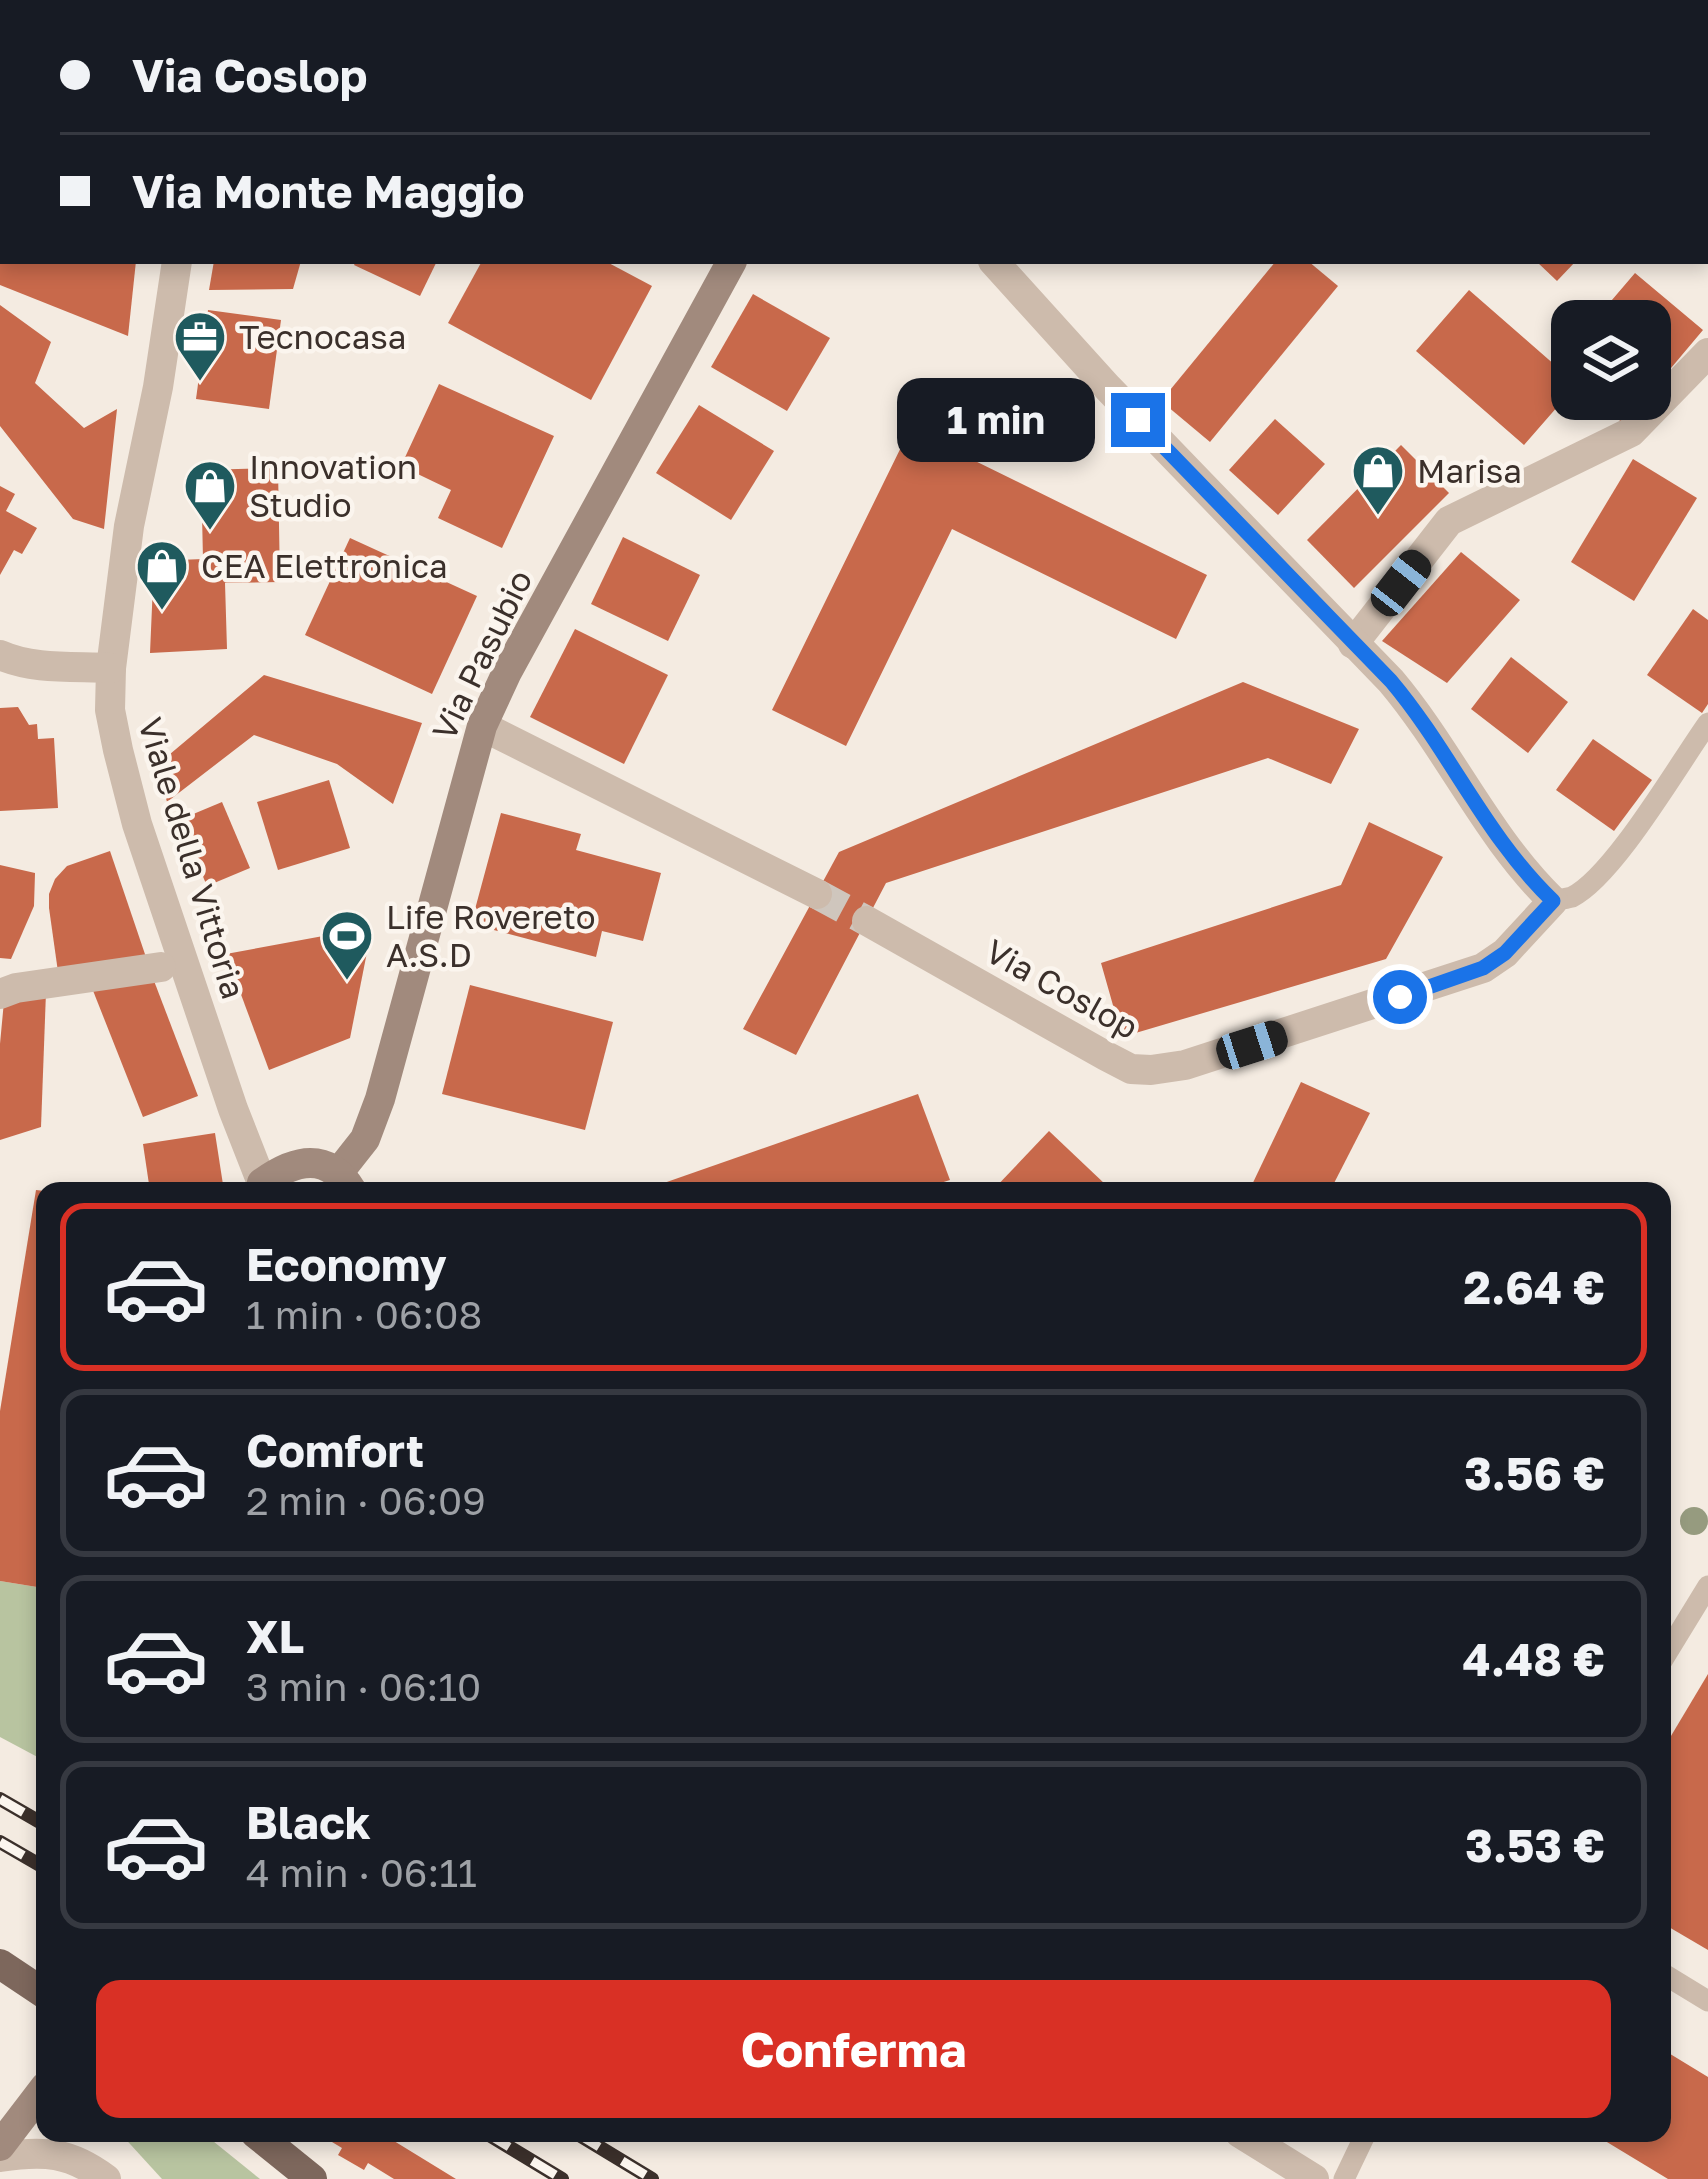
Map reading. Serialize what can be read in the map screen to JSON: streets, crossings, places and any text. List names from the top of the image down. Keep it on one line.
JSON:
{"streets":{"street":["Via Pasubio","Viale della Vittoria","Via Coslop"]},"places":{"office":["Tecnocasa"],"shop":["Marisa","Innovation Studio","CEA Elettronica"],"sports":["Life Rovereto A.S.D"]},"page":{"banner":["Via Coslop","Via Monte Maggio"],"bubble":"1 min","list":[{"name":"Economy","note":"1 min · 06:08","value":"2.64 €"},{"name":"Comfort","note":"2 min · 06:09","value":"3.56 €"},{"name":"XL","note":"3 min · 06:10","value":"4.48 €"},{"name":"Black","note":"4 min · 06:11","value":"3.53 €"}],"buttons":"Conferma"}}
